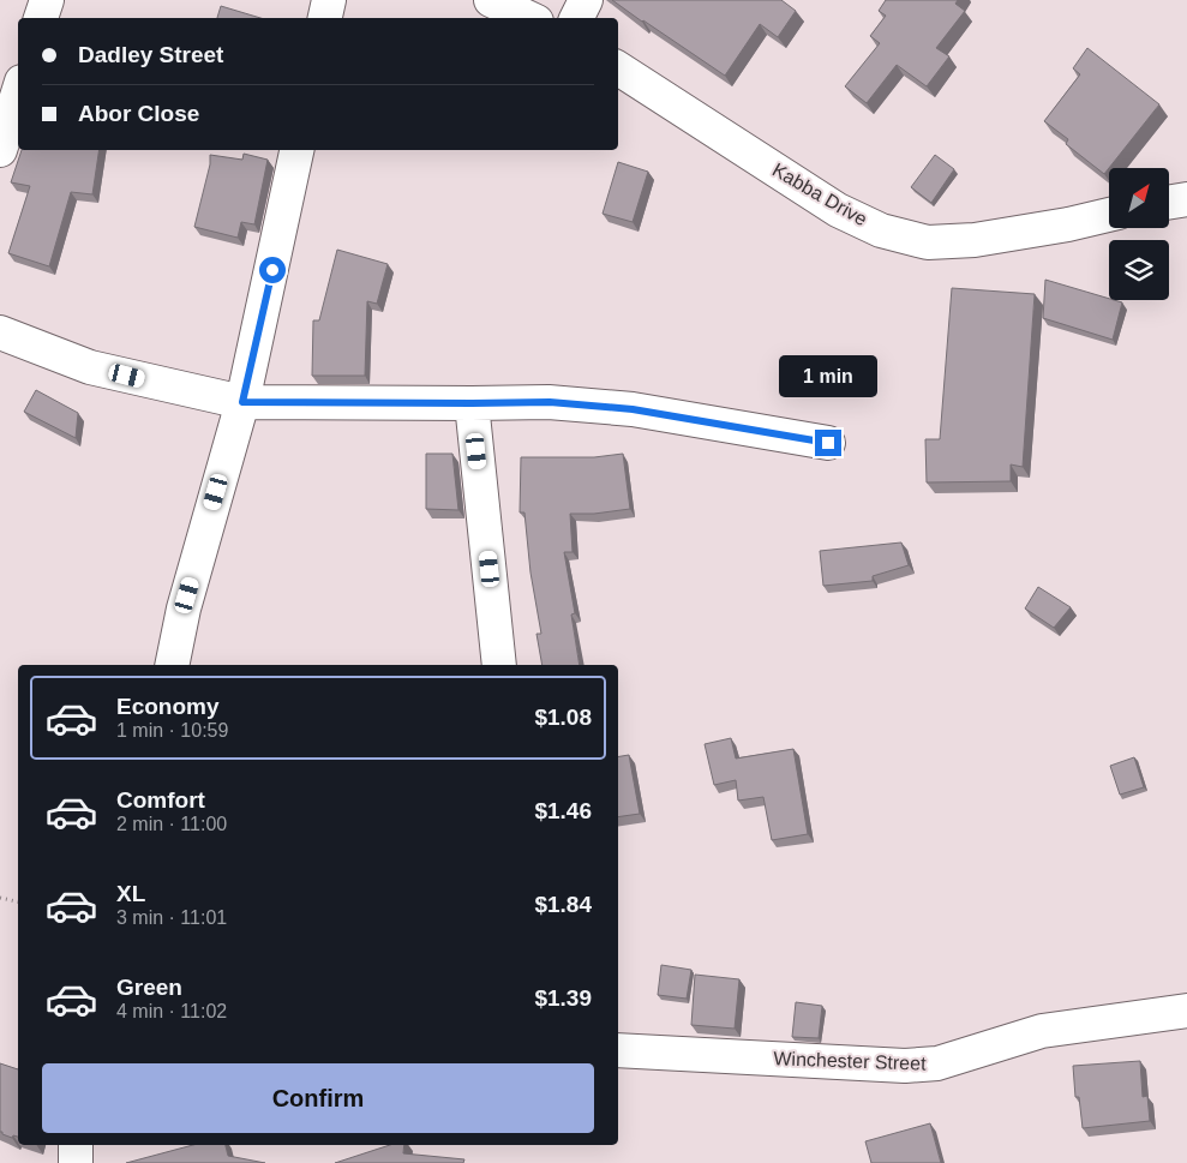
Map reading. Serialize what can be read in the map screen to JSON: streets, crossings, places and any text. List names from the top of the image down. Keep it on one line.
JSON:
{"streets":{"street":["Kabba Drive","Winchester Street"]},"north":"top right","page":{"banner":["Dadley Street","Abor Close"],"bubble":"1 min","list":[{"name":"Economy","note":"1 min · 10:59","value":"$1.08"},{"name":"Comfort","note":"2 min · 11:00","value":"$1.46"},{"name":"XL","note":"3 min · 11:01","value":"$1.84"},{"name":"Green","note":"4 min · 11:02","value":"$1.39"}],"buttons":"Confirm"}}
